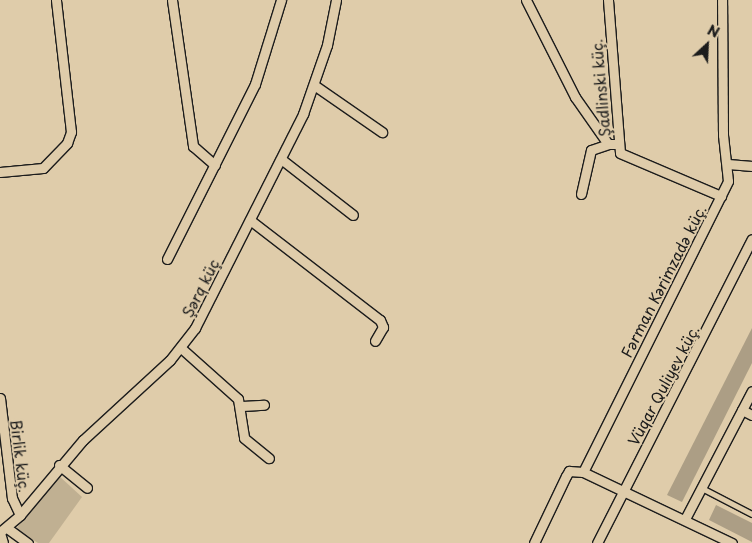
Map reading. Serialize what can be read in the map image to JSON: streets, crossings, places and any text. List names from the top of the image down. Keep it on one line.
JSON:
{"streets":{"street":["Şadlinski küç.","Fərman Kərimzadə küç.","Şərq küç","Vüqar Quliyev küç.","Birlik küç."]},"crossings":[["Şadlinski küç.","Fərman Kərimzadə küç."],["Şərq küç","Birlik küç."]],"north":"top right"}
